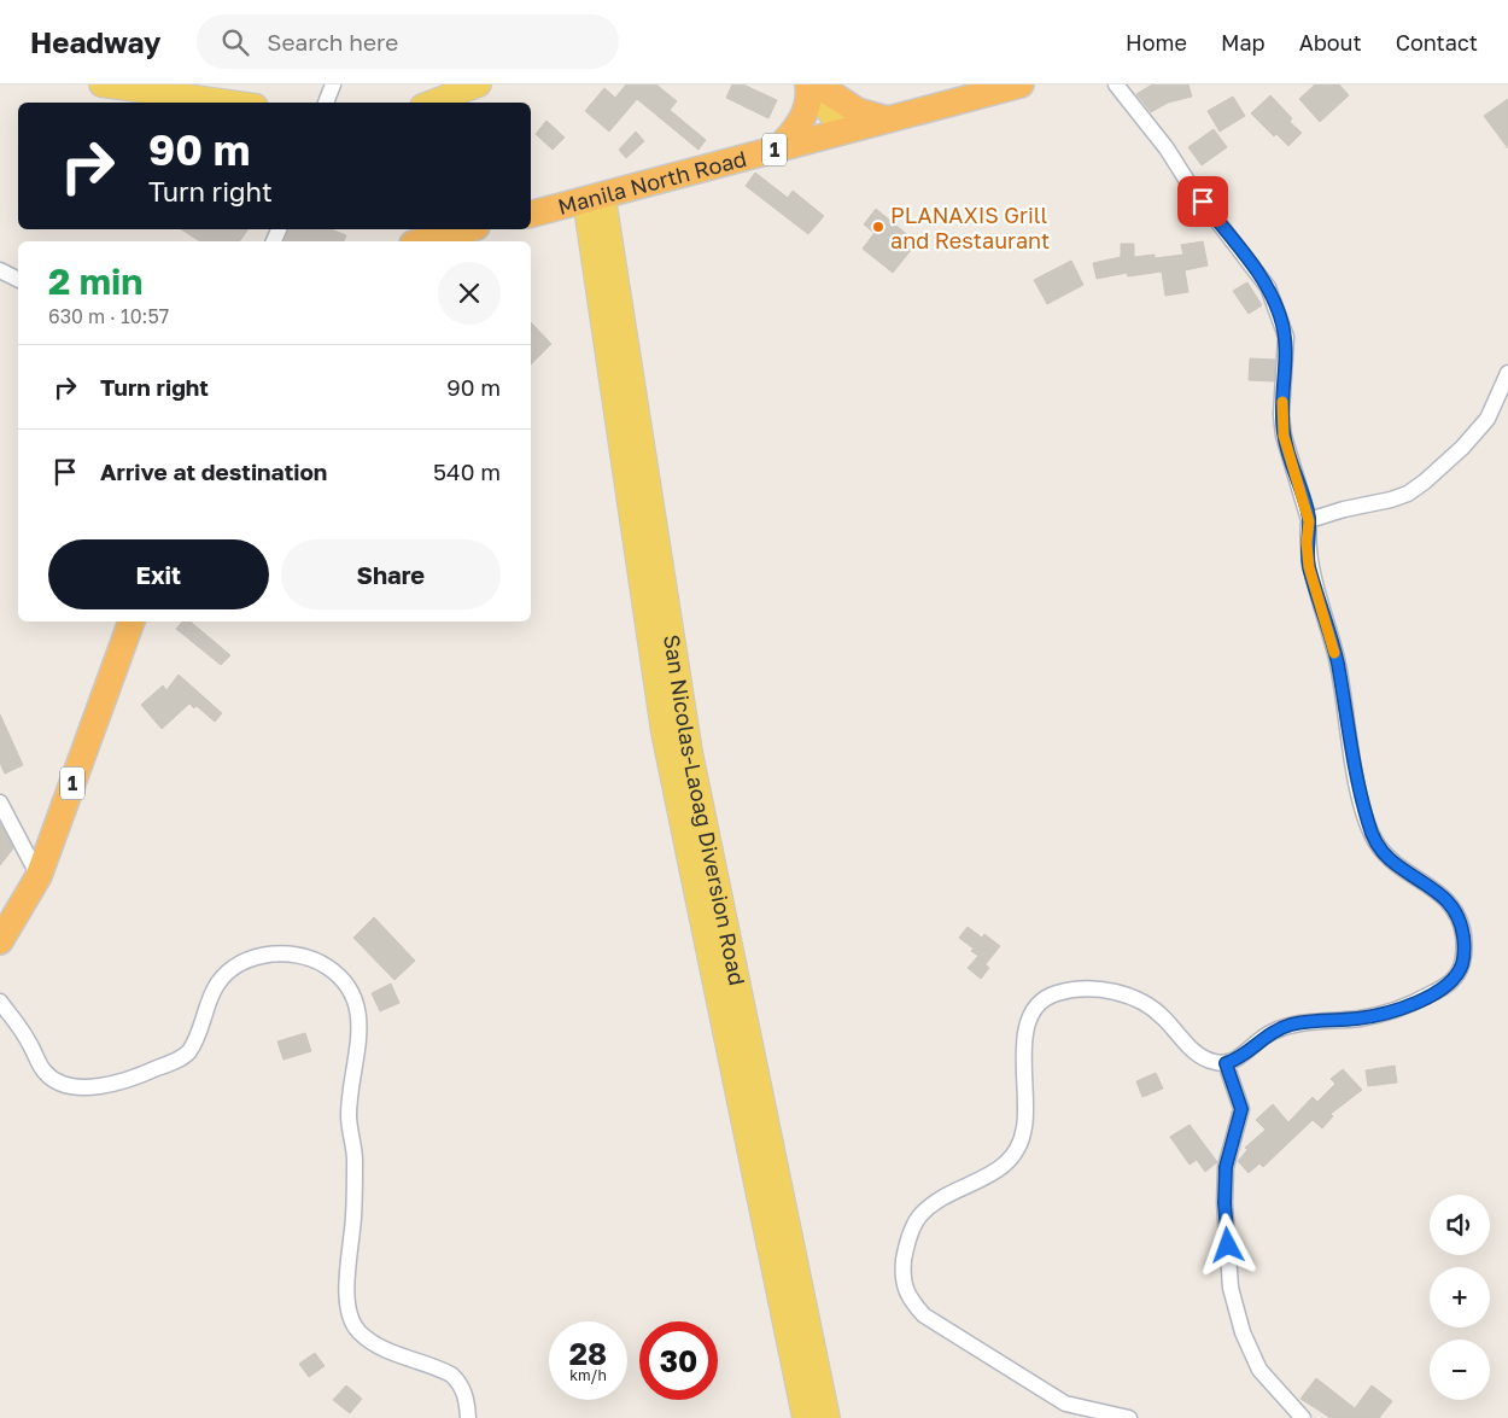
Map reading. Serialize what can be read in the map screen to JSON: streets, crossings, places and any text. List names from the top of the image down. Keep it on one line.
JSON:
{"streets":{"highway":["1","Manila North Road"],"main road":["San Nicolas-Laoag Diversion Road"]},"crossings":[["Manila North Road","San Nicolas-Laoag Diversion Road"]],"places":["PLANAXIS Grill and Restaurant"],"page":{"header":"Headway","search":"Search here","nav":["Home","Map","About","Contact"],"turn":["90 m","Turn right"],"heading":["2 min","630 m · 10:57"],"list":[{"name":"Turn right","value":"90 m"},{"name":"Arrive at destination","value":"540 m"}],"buttons":["Exit","Share"],"map_buttons":["+","−"],"speed":"28 km/h","limit":"30"}}
